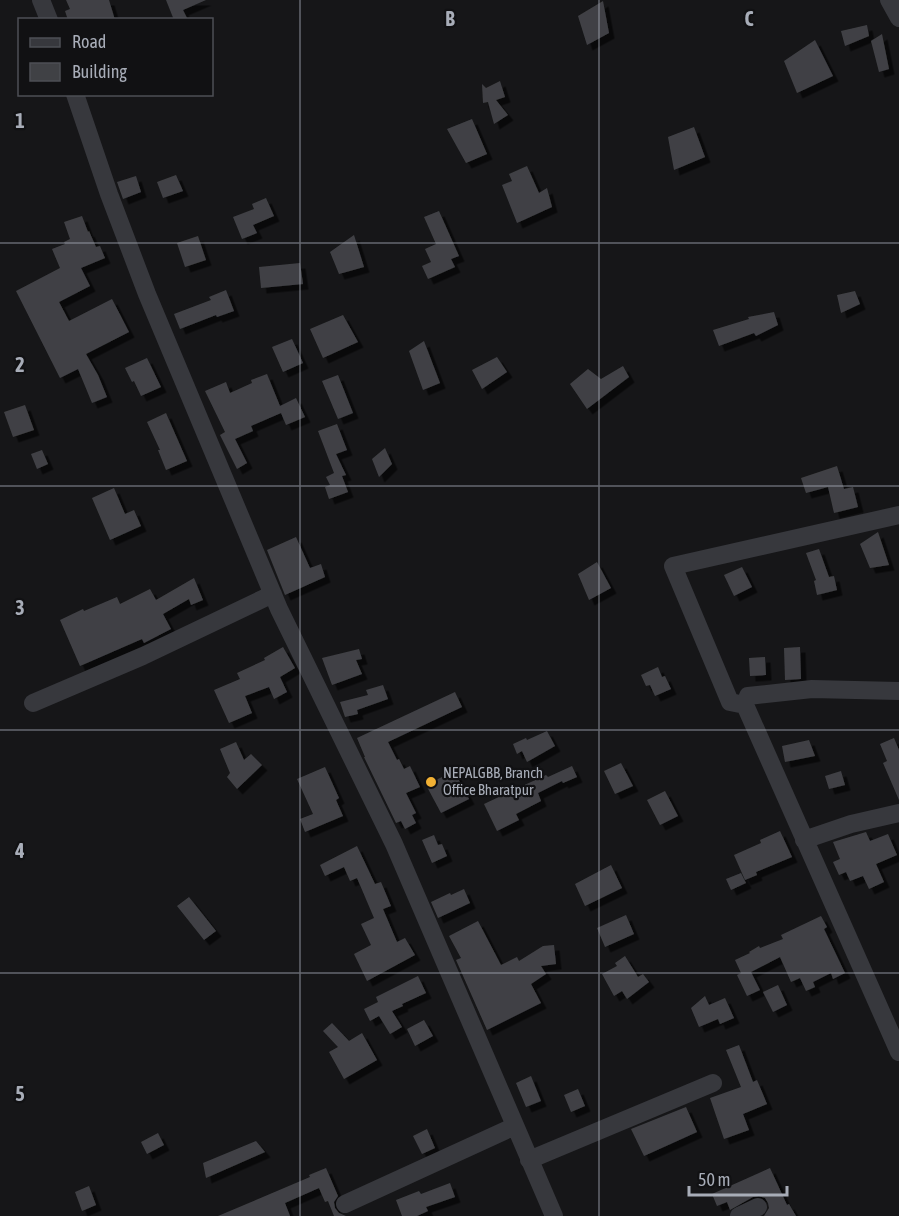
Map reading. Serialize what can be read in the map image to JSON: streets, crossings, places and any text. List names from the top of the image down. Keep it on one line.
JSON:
{"places":["NEPALGBB, Branch Office Bharatpur"],"legend":["Road","Building"],"scale_bar":"50 m","grid":{"columns":["B","C"],"rows":["1","2","3","4","5"]}}
